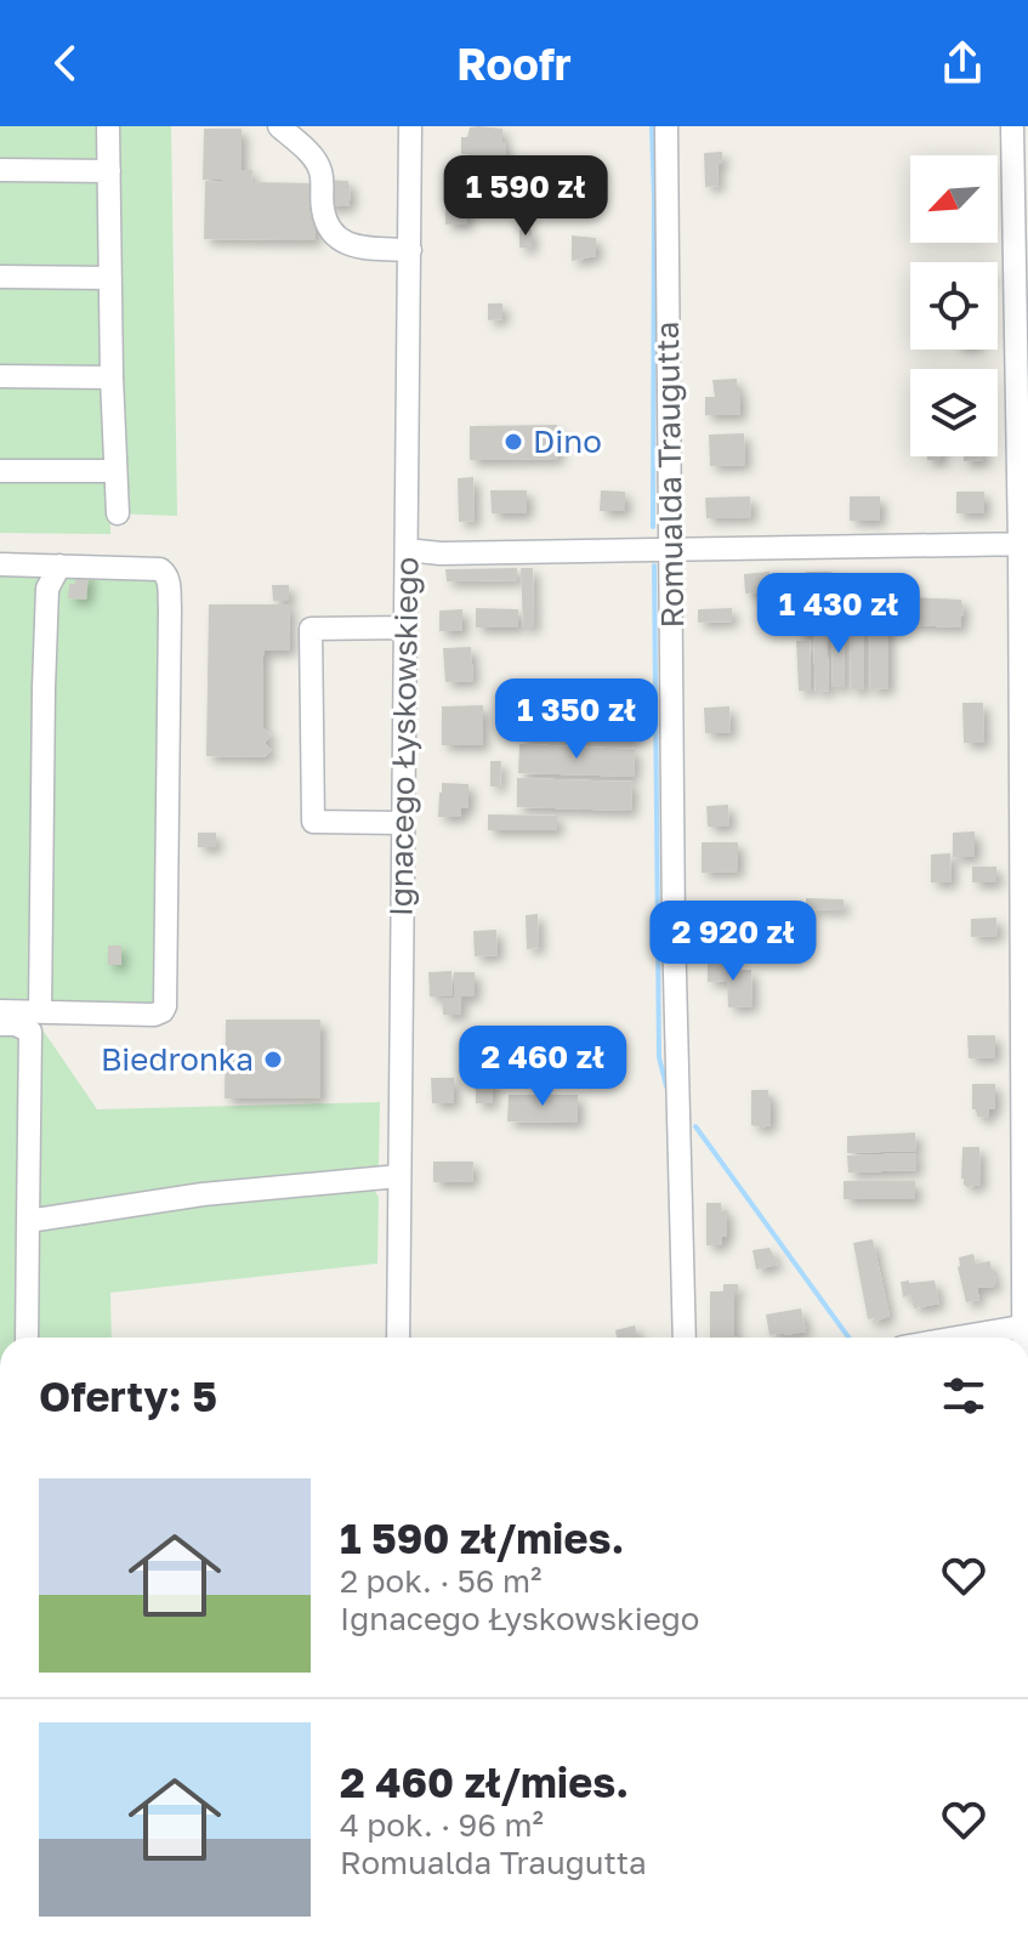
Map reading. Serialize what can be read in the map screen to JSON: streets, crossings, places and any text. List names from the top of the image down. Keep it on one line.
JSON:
{"streets":{"street":["Romualda Traugutta","Ignacego Łyskowskiego"]},"places":["Dino","Biedronka"],"north":"bottom left","page":{"header":"Roofr","price":["1 590 zł","1 430 zł","1 350 zł","2 920 zł","2 460 zł"],"heading":"Oferty: 5","list":[{"name":"1 590 zł/mies.","note":"2 pok. · 56 m² · Ignacego Łyskowskiego"},{"name":"2 460 zł/mies.","note":"4 pok. · 96 m² · Romualda Traugutta"}]}}
